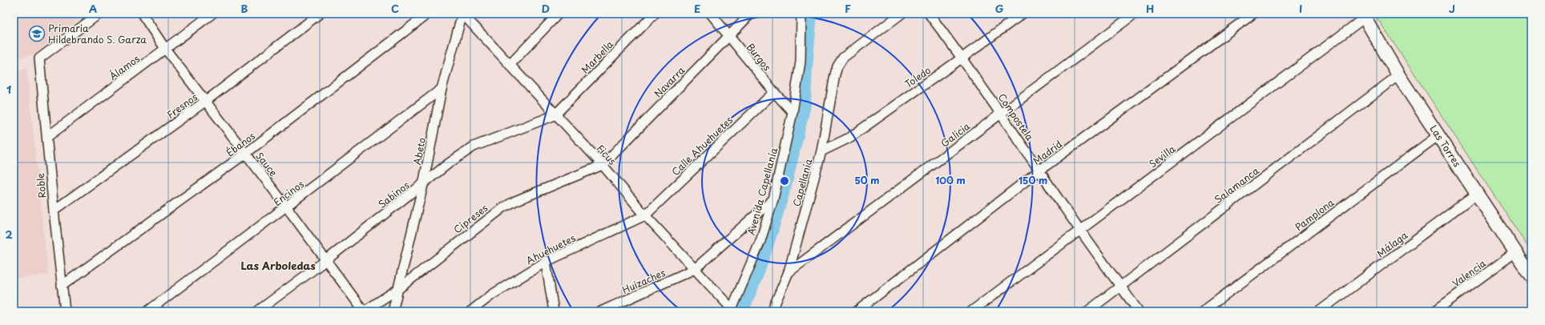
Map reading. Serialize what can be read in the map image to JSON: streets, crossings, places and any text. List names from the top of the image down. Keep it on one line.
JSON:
{"streets":{"street":["Marbella","Burgos","Álamos","Toledo","Navarra","Fresnos","Compostela","Galicia","Ébanos","Calle Ahuehuetes","Las Torres","Abeto","Madrid","Ficus","Sevilla","Sauce","Capellanía","Salamanca","Roble","Avenida Capellanía","Encinos","Sabinos","Pamplona","Cipreses","Málaga","Ahuehuetes","Valencia","Huizaches"]},"crossings":[["Marbella","Ficus"],["Marbella","Sabinos"],["Burgos","Navarra"],["Burgos","Calle Ahuehuetes"],["Burgos","Avenida Capellanía"],["Álamos","Sauce"],["Álamos","Roble"],["Toledo","Compostela"],["Toledo","Capellanía"],["Navarra","Ficus"],["Navarra","Cipreses"],["Fresnos","Sauce"],["Fresnos","Roble"],["Compostela","Galicia"],["Compostela","Madrid"],["Compostela","Sevilla"],["Compostela","Salamanca"],["Galicia","Capellanía"],["Ébanos","Sauce"],["Ébanos","Roble"],["Calle Ahuehuetes","Ficus"],["Calle Ahuehuetes","Ahuehuetes"],["Las Torres","Sevilla"],["Las Torres","Salamanca"],["Las Torres","Pamplona"],["Las Torres","Málaga"],["Las Torres","Valencia"],["Abeto","Ficus"],["Abeto","Encinos"],["Abeto","Sabinos"],["Abeto","Cipreses"],["Ficus","Avenida Capellanía"],["Ficus","Sabinos"],["Ficus","Cipreses"],["Ficus","Ahuehuetes"],["Ficus","Huizaches"],["Sauce","Encinos"],["Sauce","Sabinos"],["Sauce","Cipreses"],["Avenida Capellanía","Huizaches"]],"districts":["Las Arboledas"],"places":{"school or university":["Primaria Hildebrando S. Garza"]},"grid":{"columns":["A","B","C","D","E","F","G","H","I","J"],"rows":["1","2"]},"rings":["50 m","100 m","150 m"]}
